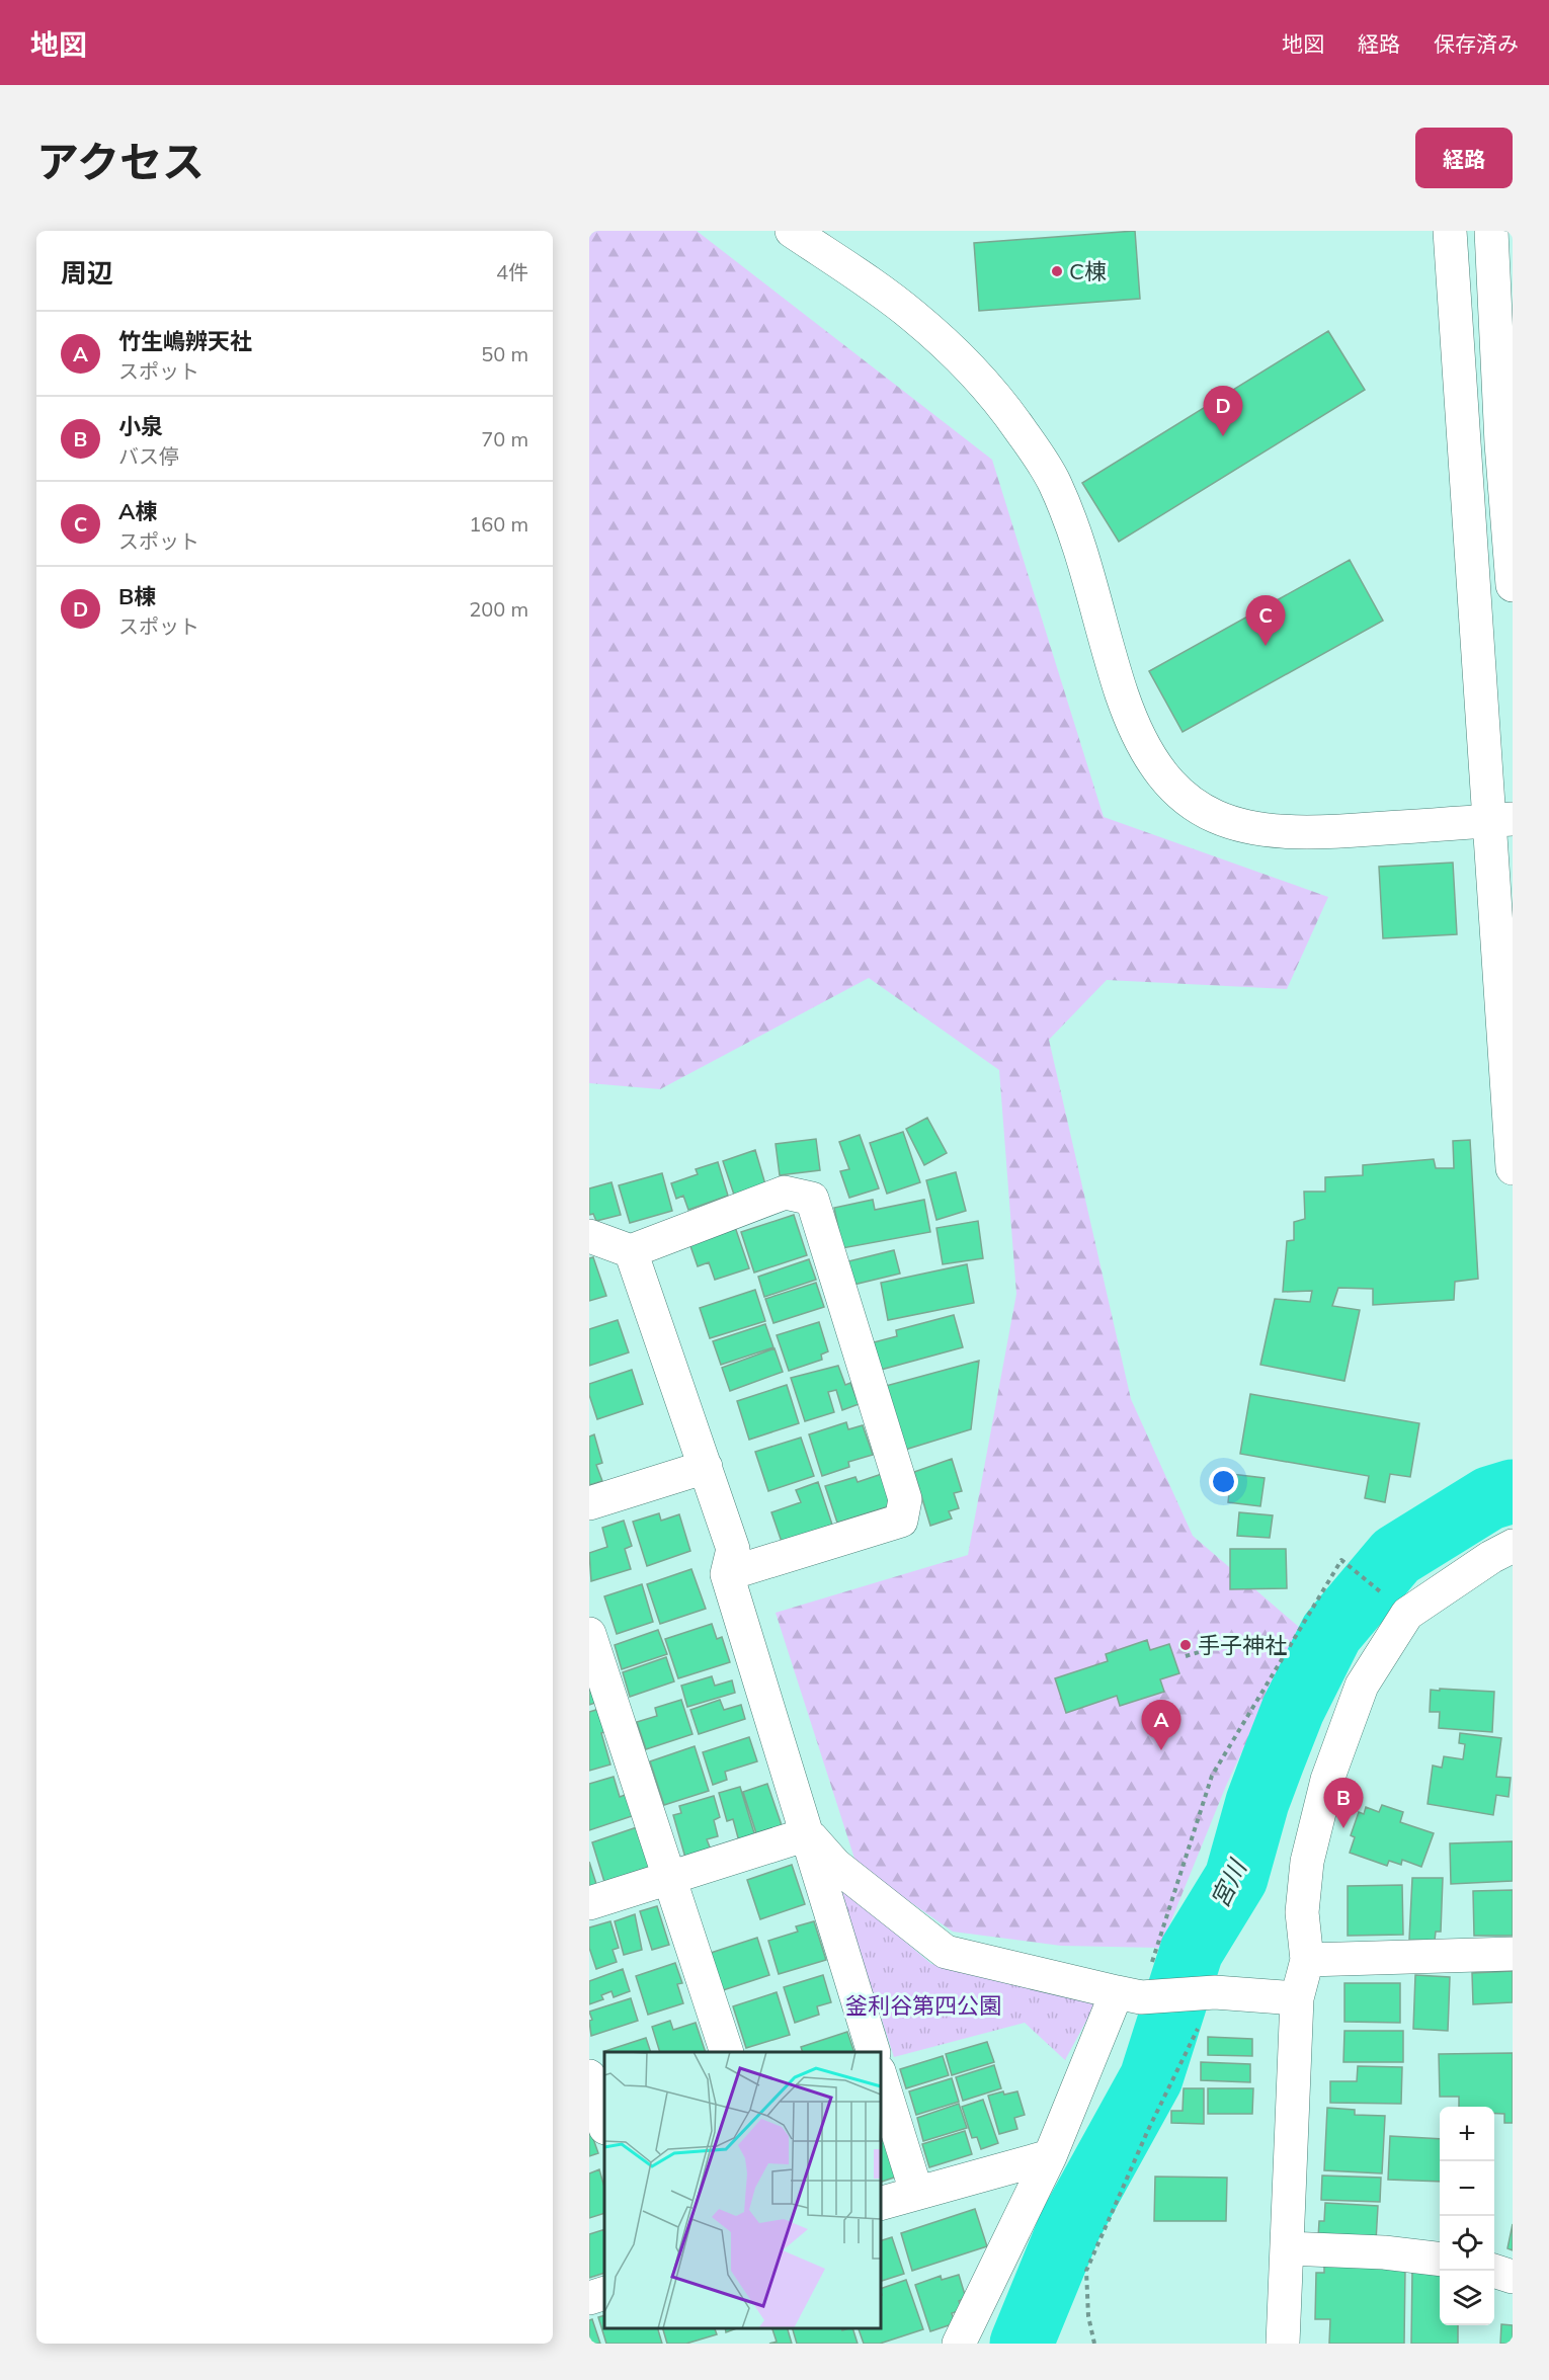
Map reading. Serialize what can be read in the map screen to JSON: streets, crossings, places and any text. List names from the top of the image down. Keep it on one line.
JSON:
{"water":["宮川"],"parks":["釜利谷第四公園"],"places":["C棟","手子神社"],"page":{"header":"地図","nav":["地図","経路","保存済み"],"title":"アクセス","buttons":"経路","heading":["周辺","4件"],"list":[{"mark":"A","name":"竹生嶋辨天社","note":"スポット","value":"50 m"},{"mark":"B","name":"小泉","note":"バス停","value":"70 m"},{"mark":"C","name":"A棟","note":"スポット","value":"160 m"},{"mark":"D","name":"B棟","note":"スポット","value":"200 m"}],"pins":["D","C","A","B"],"map_buttons":["+","−"]}}
